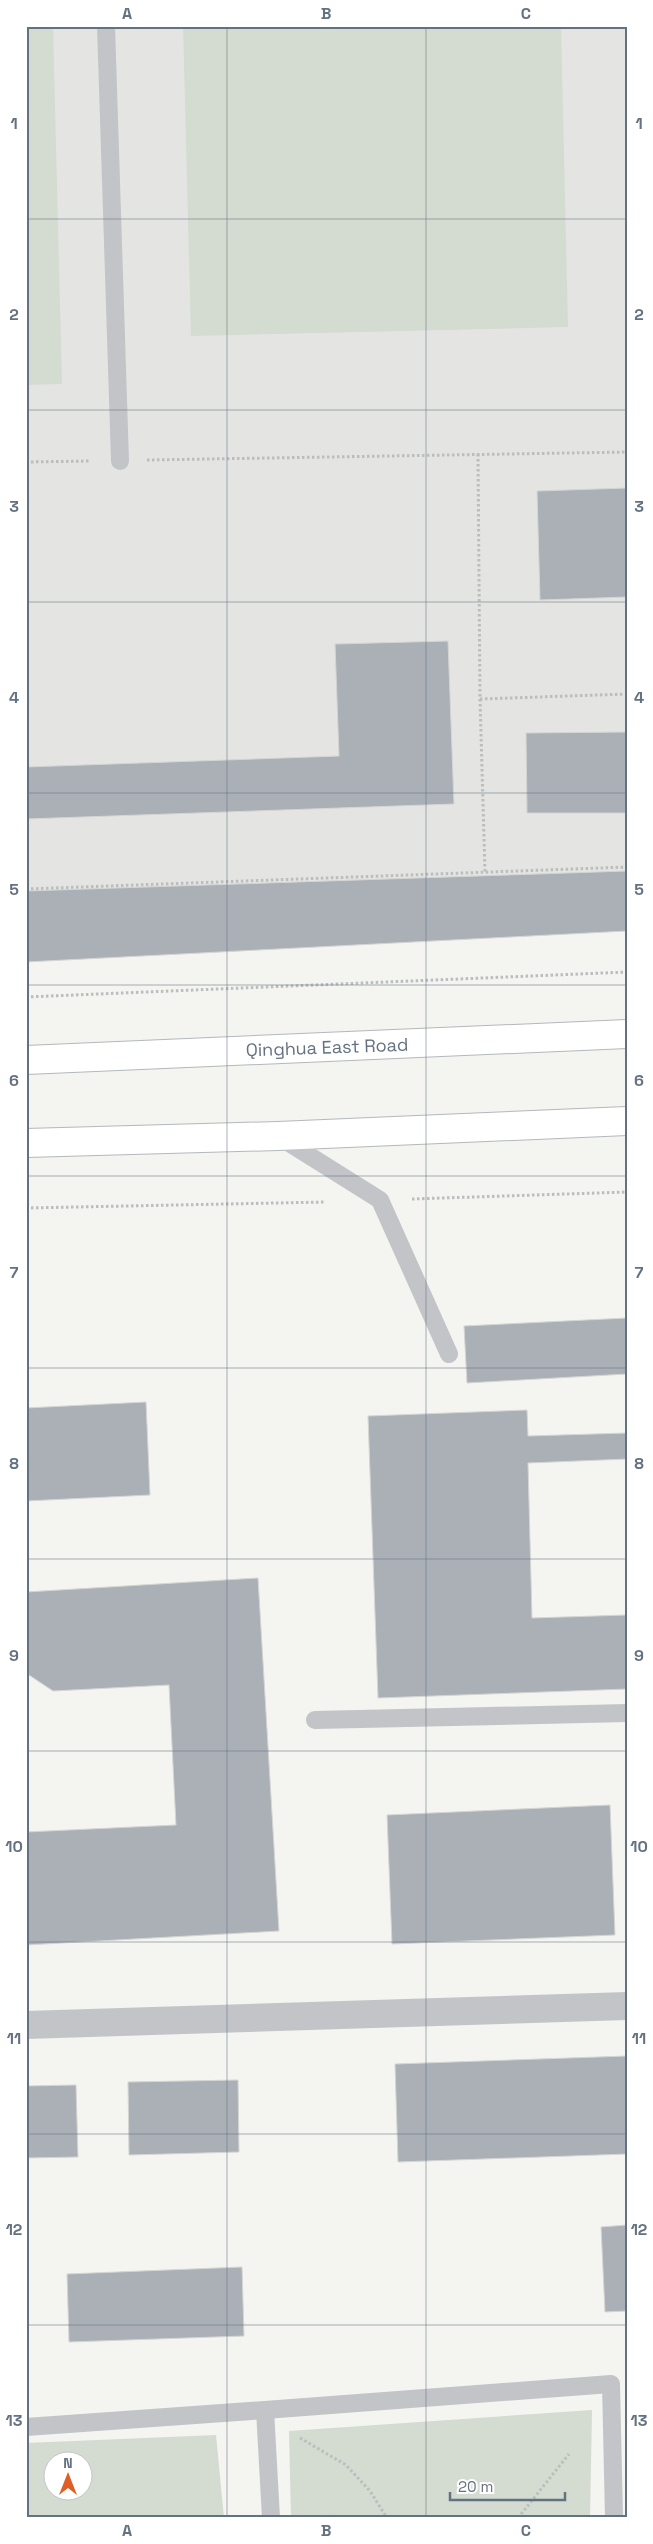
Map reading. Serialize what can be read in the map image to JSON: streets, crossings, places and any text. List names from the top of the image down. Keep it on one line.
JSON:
{"streets":{"main road":["Qinghua East Road"]},"scale_bar":"20 m","north":"top","grid":{"columns":["A","B","C"],"rows":["1","2","3","4","5","6","7","8","9","10","11","12","13"]}}
